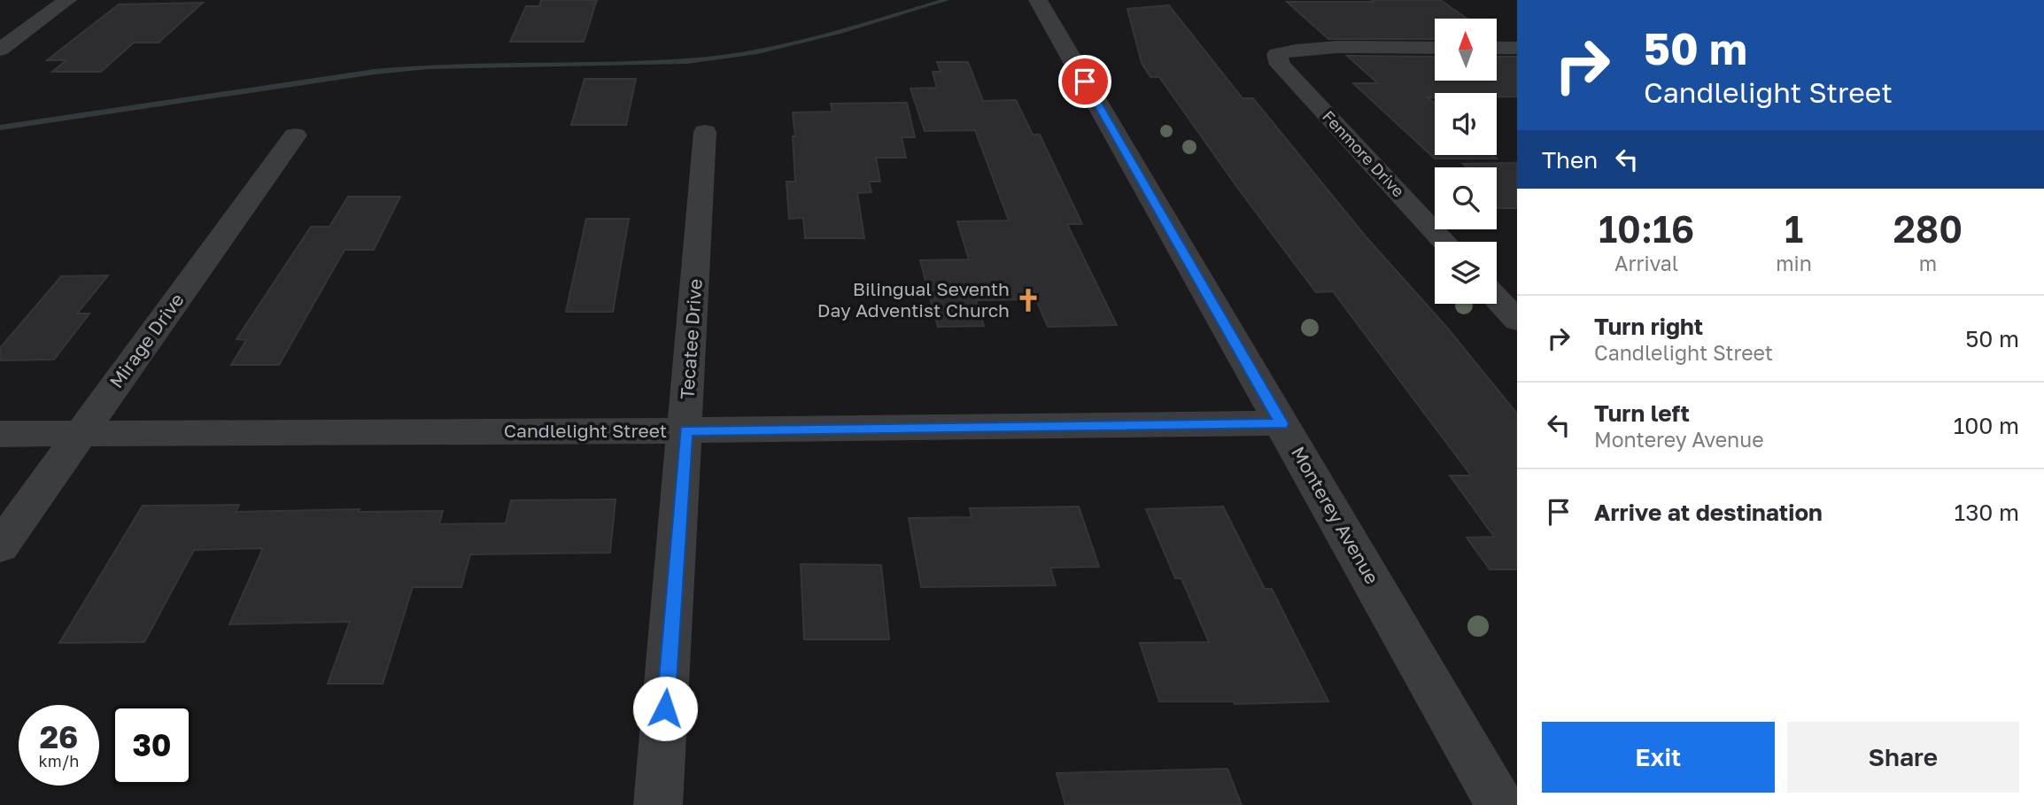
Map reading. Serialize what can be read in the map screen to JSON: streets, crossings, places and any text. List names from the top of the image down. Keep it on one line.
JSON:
{"streets":{"street":["Fenmore Drive","Tecatee Drive","Mirage Drive","Candlelight Street","Monterey Avenue"]},"crossings":[["Tecatee Drive","Candlelight Street"],["Mirage Drive","Candlelight Street"],["Candlelight Street","Monterey Avenue"]],"places":{"church":["Bilingual Seventh Day Adventist Church"]},"north":"top","page":{"turn":["50 m","Candlelight Street"],"then":"Then","eta":["10:16","Arrival","1","min","280","m"],"list":[{"name":"Turn right","note":"Candlelight Street","value":"50 m"},{"name":"Turn left","note":"Monterey Avenue","value":"100 m"},{"name":"Arrive at destination","value":"130 m"}],"speed":"26 km/h","limit":"30","buttons":["Exit","Share"]}}
